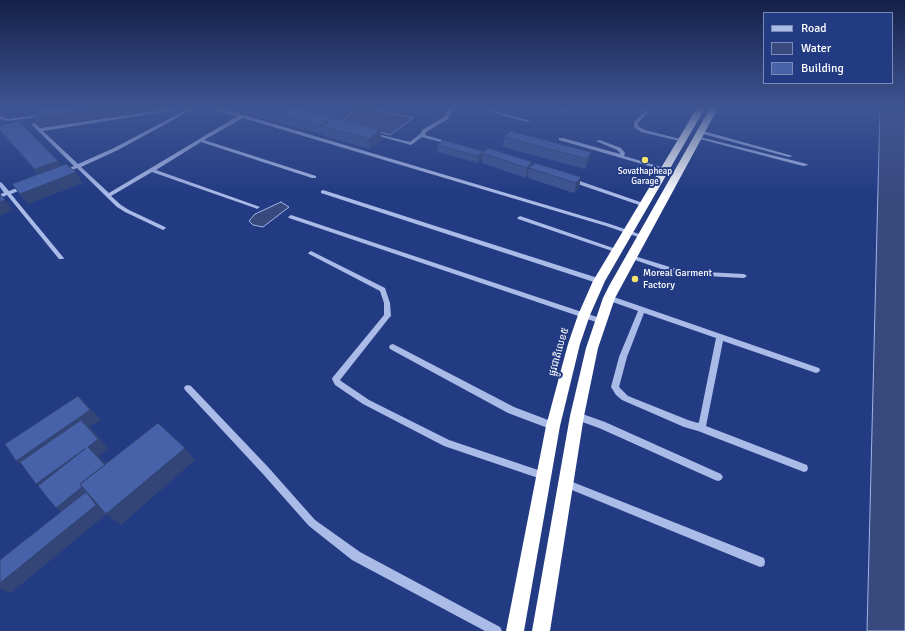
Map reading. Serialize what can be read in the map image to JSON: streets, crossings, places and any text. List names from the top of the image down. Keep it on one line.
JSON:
{"streets":{"highway":["ផ្លូវជាតិលេខ៥"]},"places":["Sovathapheap Garage","Moreal Garment Factory"],"legend":["Road","Water","Building"]}
